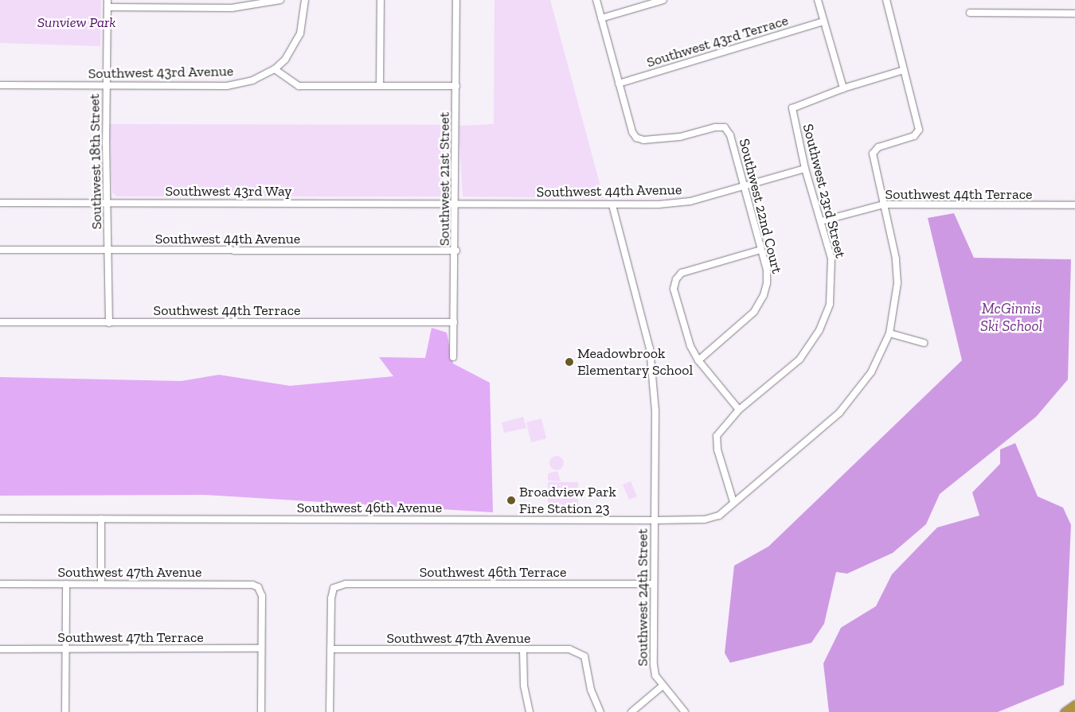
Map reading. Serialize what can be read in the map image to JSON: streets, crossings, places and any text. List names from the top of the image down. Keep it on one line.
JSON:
{"streets":{"street":["Southwest 43rd Terrace","Southwest 43rd Avenue","Southwest 18th Street","Southwest 21st Street","Southwest 43rd Way","Southwest 44th Avenue","Southwest 23rd Street","Southwest 44th Terrace","Southwest 22nd Court","Southwest 46th Avenue","Southwest 47th Avenue","Southwest 46th Terrace","Southwest 24th Street","Southwest 47th Terrace"]},"crossings":[["Southwest 43rd Terrace","Southwest 22nd Court"],["Southwest 43rd Avenue","Southwest 18th Street"],["Southwest 18th Street","Southwest 43rd Way"],["Southwest 18th Street","Southwest 44th Avenue"],["Southwest 18th Street","Southwest 44th Terrace"],["Southwest 21st Street","Southwest 43rd Way"],["Southwest 21st Street","Southwest 44th Avenue"],["Southwest 21st Street","Southwest 44th Terrace"],["Southwest 43rd Way","Southwest 44th Avenue"],["Southwest 44th Avenue","Southwest 23rd Street"],["Southwest 44th Avenue","Southwest 22nd Court"],["Southwest 44th Avenue","Southwest 24th Street"],["Southwest 23rd Street","Southwest 44th Terrace"],["Southwest 23rd Street","Southwest 46th Avenue"],["Southwest 46th Avenue","Southwest 24th Street"],["Southwest 47th Avenue","Southwest 46th Terrace"],["Southwest 47th Avenue","Southwest 47th Terrace"],["Southwest 46th Terrace","Southwest 24th Street"]],"water":["McGinnis Ski School"],"parks":["Sunview Park"],"places":["Meadowbrook Elementary School","Broadview Park Fire Station 23"]}
